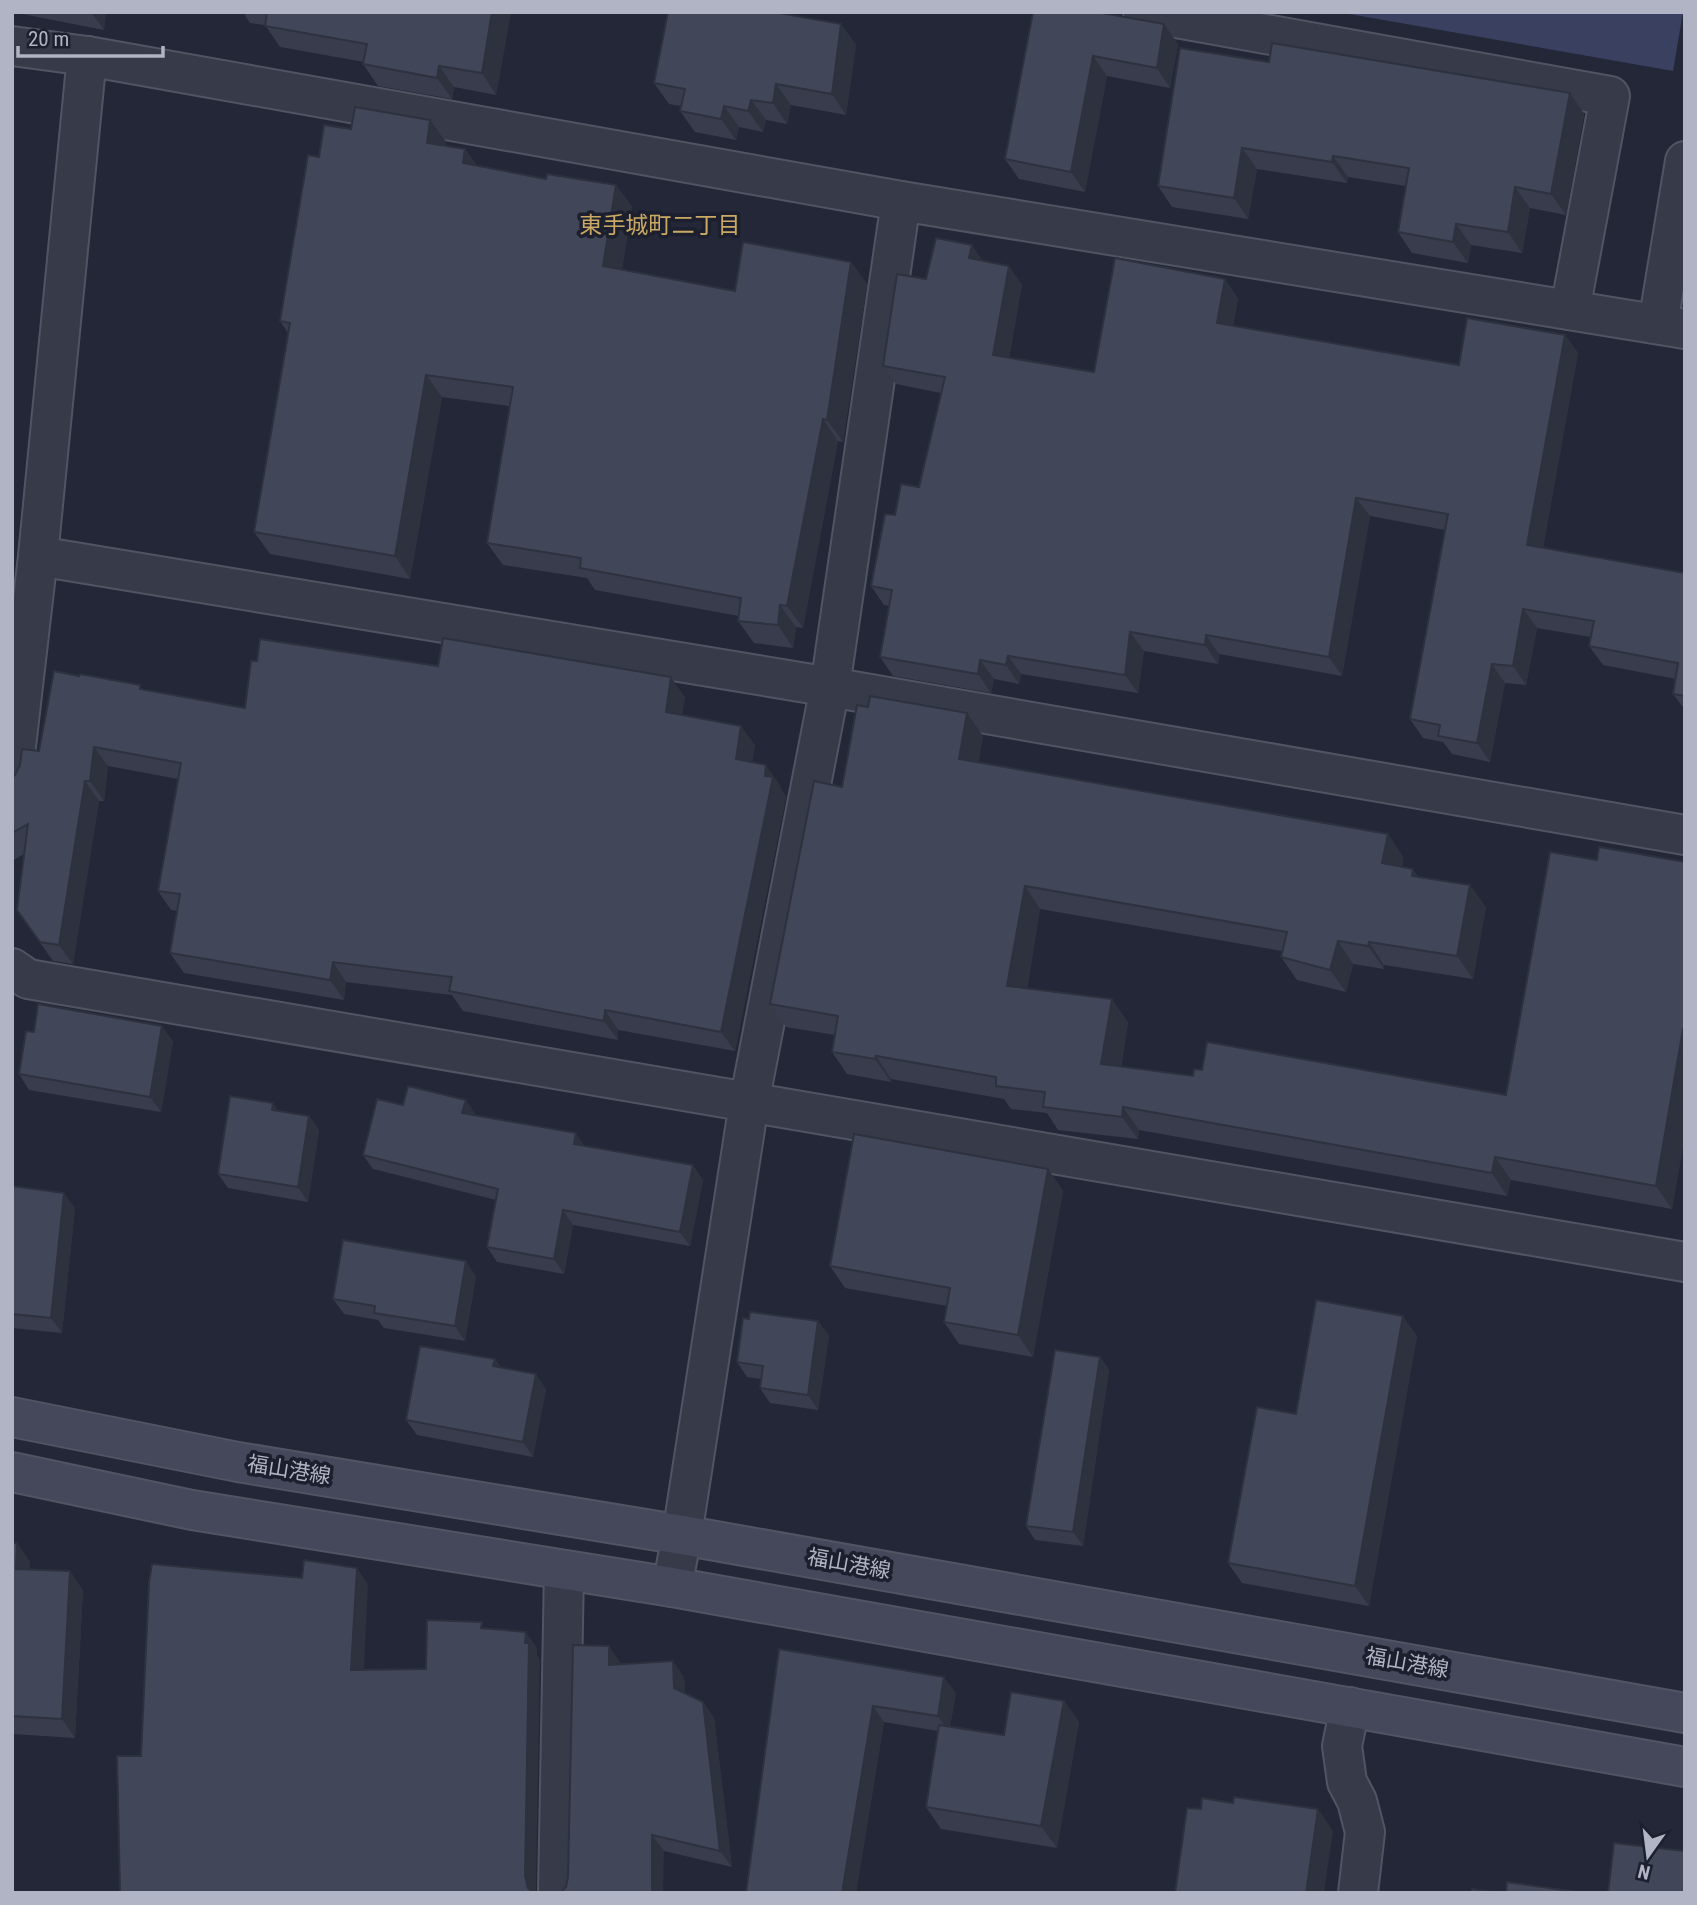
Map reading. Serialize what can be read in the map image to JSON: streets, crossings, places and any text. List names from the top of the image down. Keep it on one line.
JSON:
{"streets":{"main road":["福山港線"]},"districts":["東手城町二丁目"],"scale_bar":"20 m","north":"bottom"}
